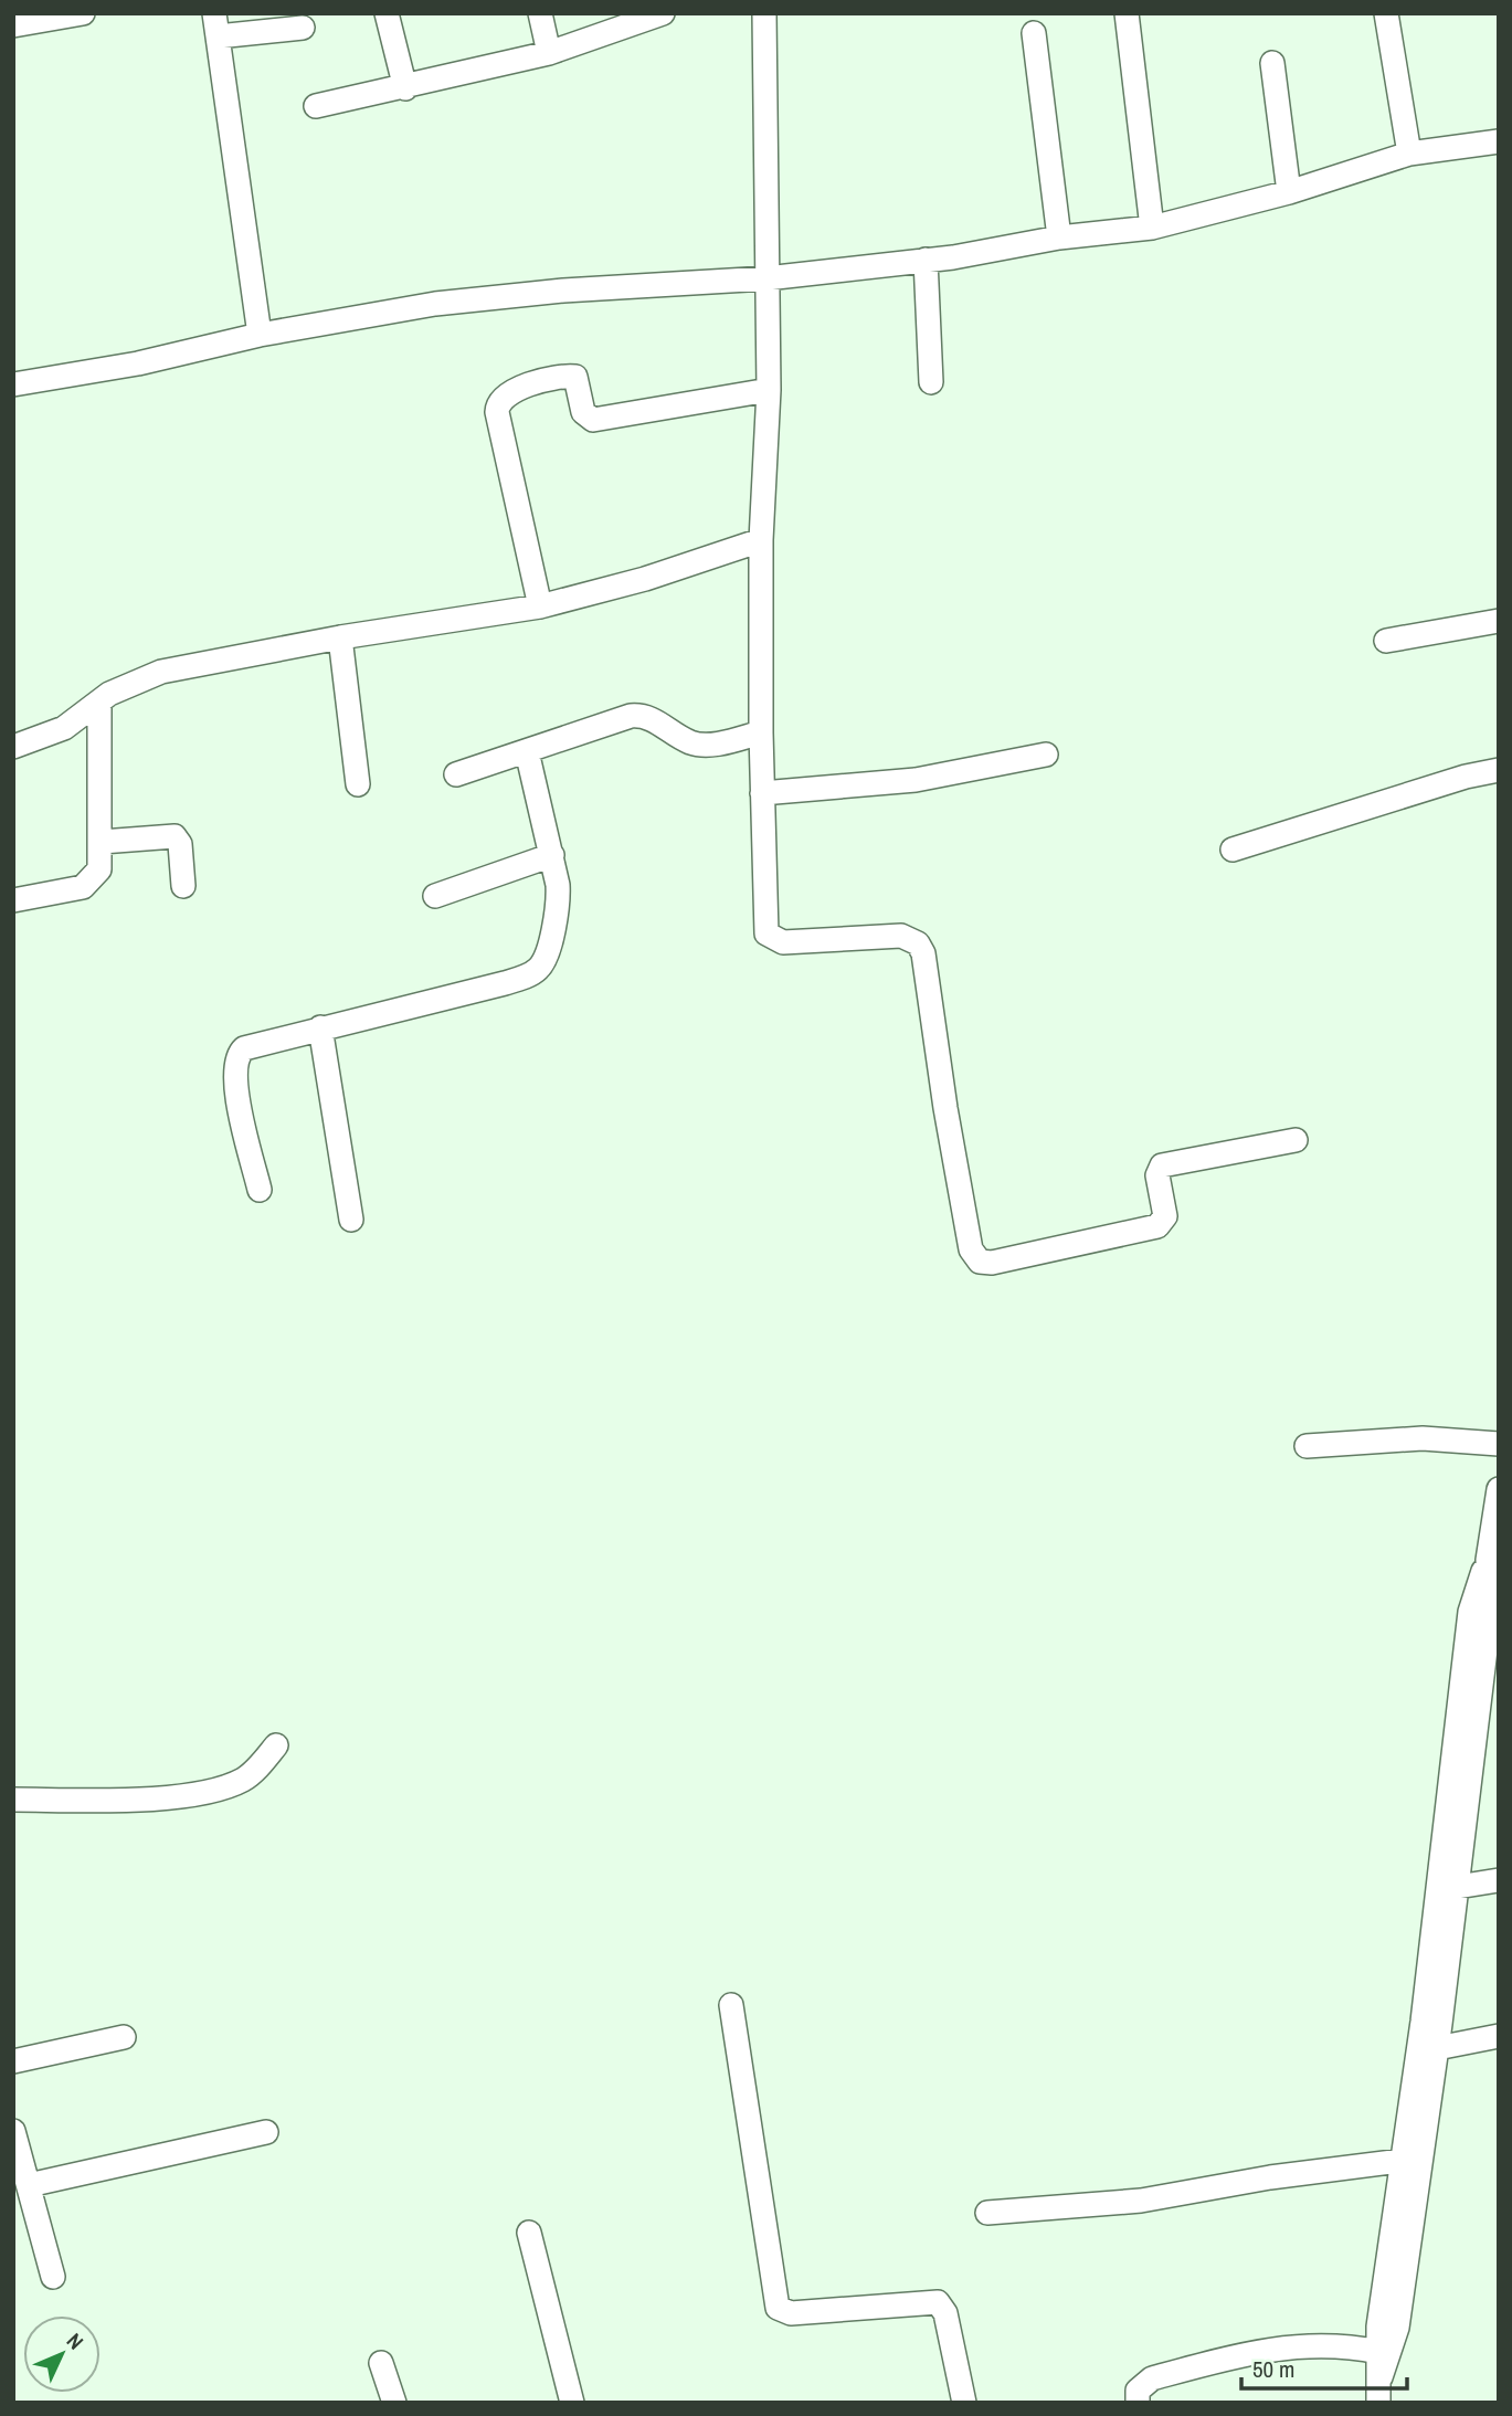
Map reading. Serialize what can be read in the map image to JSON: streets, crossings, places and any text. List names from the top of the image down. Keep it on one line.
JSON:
{"scale_bar":"50 m","north":"top right"}
